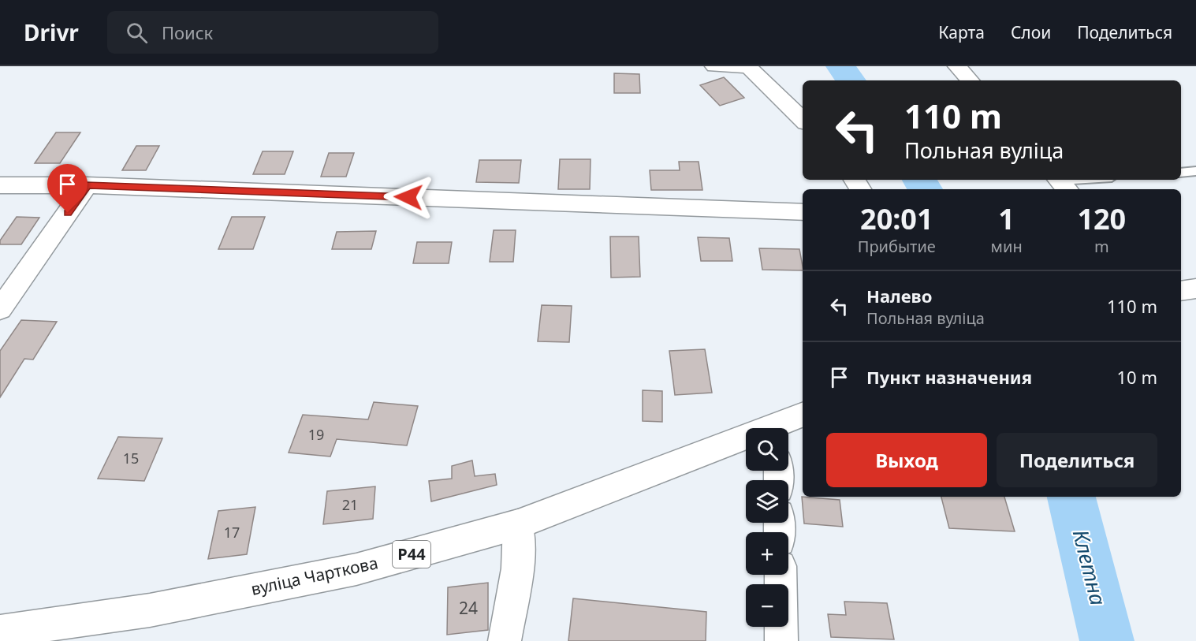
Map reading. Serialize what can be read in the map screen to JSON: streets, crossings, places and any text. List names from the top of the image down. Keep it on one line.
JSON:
{"streets":{"street":["Р44","вуліца Чарткова"]},"water":["Клетна"],"house_numbers":["19","15","21","17","24"],"page":{"header":"Drivr","search":"Поиск","nav":["Карта","Слои","Поделиться"],"turn":["110 m","Польная вуліца"],"eta":["20:01","Прибытие","1","мин","120","m"],"list":[{"name":"Налево","note":"Польная вуліца","value":"110 m"},{"name":"Пункт назначения","value":"10 m"}],"buttons":["Выход","Поделиться"],"map_buttons":["+","−"]}}
